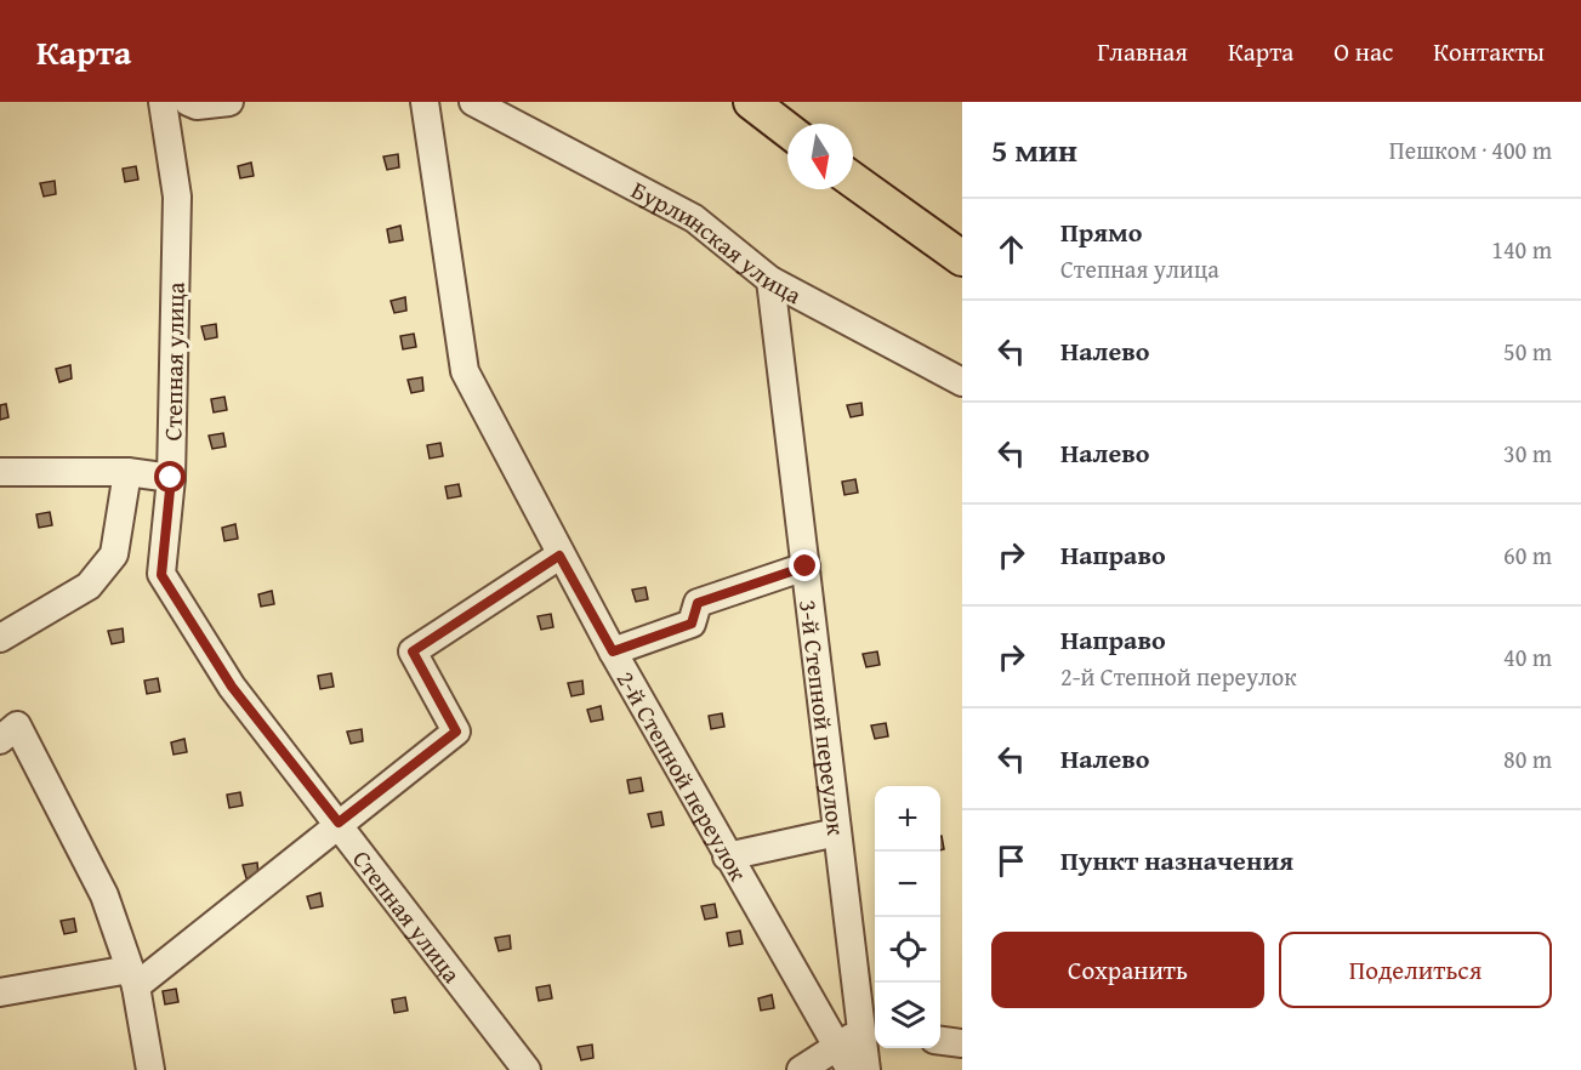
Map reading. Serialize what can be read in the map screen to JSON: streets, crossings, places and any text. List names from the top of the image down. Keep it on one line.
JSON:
{"streets":{"street":["Бурлинская улица","Степная улица","3-й Степной переулок","2-й Степной переулок"]},"crossings":[["Бурлинская улица","3-й Степной переулок"]],"north":"bottom","page":{"header":"Карта","nav":["Главная","Карта","О нас","Контакты"],"heading":["5 мин","Пешком · 400 m"],"list":[["Прямо","Степная улица","140 m"],["Налево","50 m"],["Налево","30 m"],["Направо","60 m"],["Направо","2-й Степной переулок","40 m"],["Налево","80 m"],"Пункт назначения"],"map_buttons":["+","−"],"buttons":["Сохранить","Поделиться"]}}
